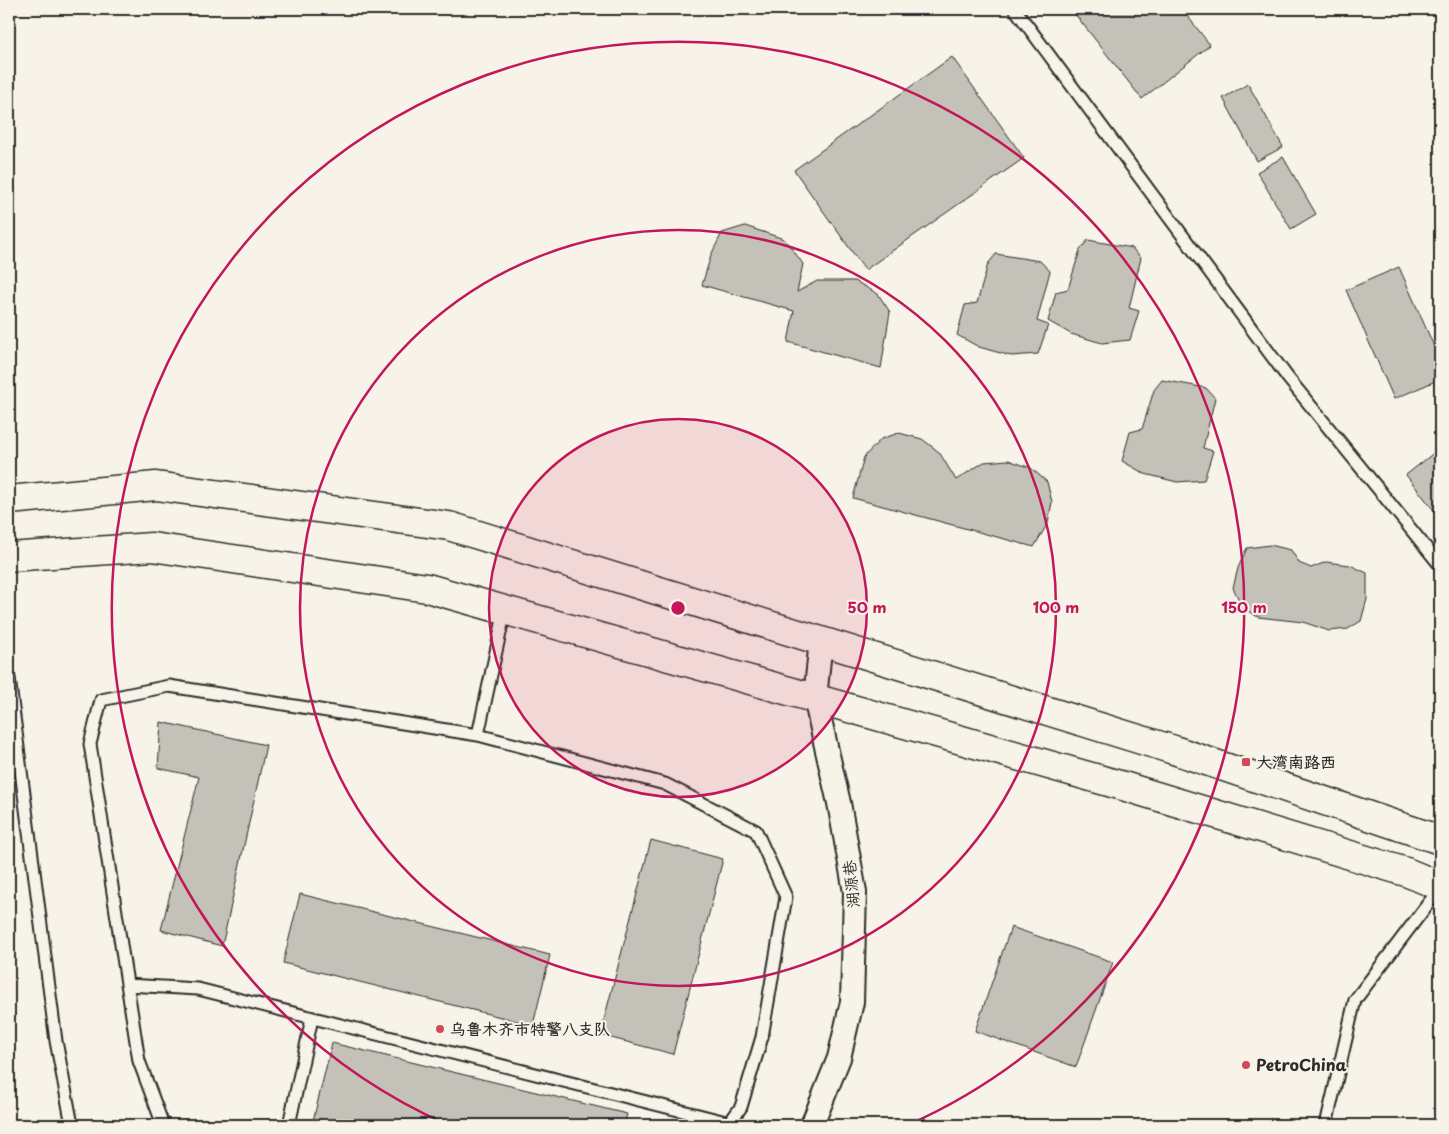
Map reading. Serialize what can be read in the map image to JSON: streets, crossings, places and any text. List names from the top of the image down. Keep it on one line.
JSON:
{"streets":{"street":["湖源巷"]},"places":{"transit":["大湾南路西"],"other":["乌鲁木齐市特警八支队","PetroChina"]},"rings":["50 m","100 m","150 m"]}
